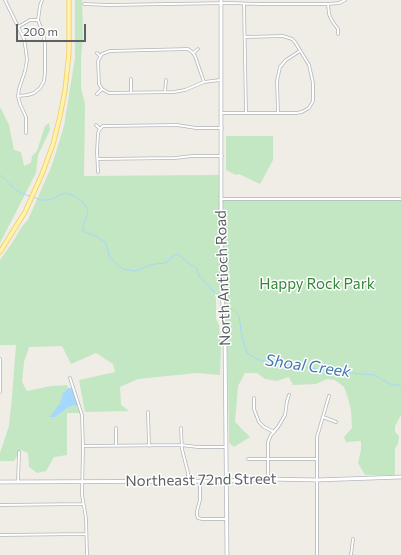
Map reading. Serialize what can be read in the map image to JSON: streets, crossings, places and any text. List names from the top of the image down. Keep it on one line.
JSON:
{"streets":{"street":["North Antioch Road","Northeast 72nd Street"]},"crossings":[["North Antioch Road","Northeast 72nd Street"]],"water":["Shoal Creek"],"parks":["Happy Rock Park"],"scale_bar":"200 m"}
